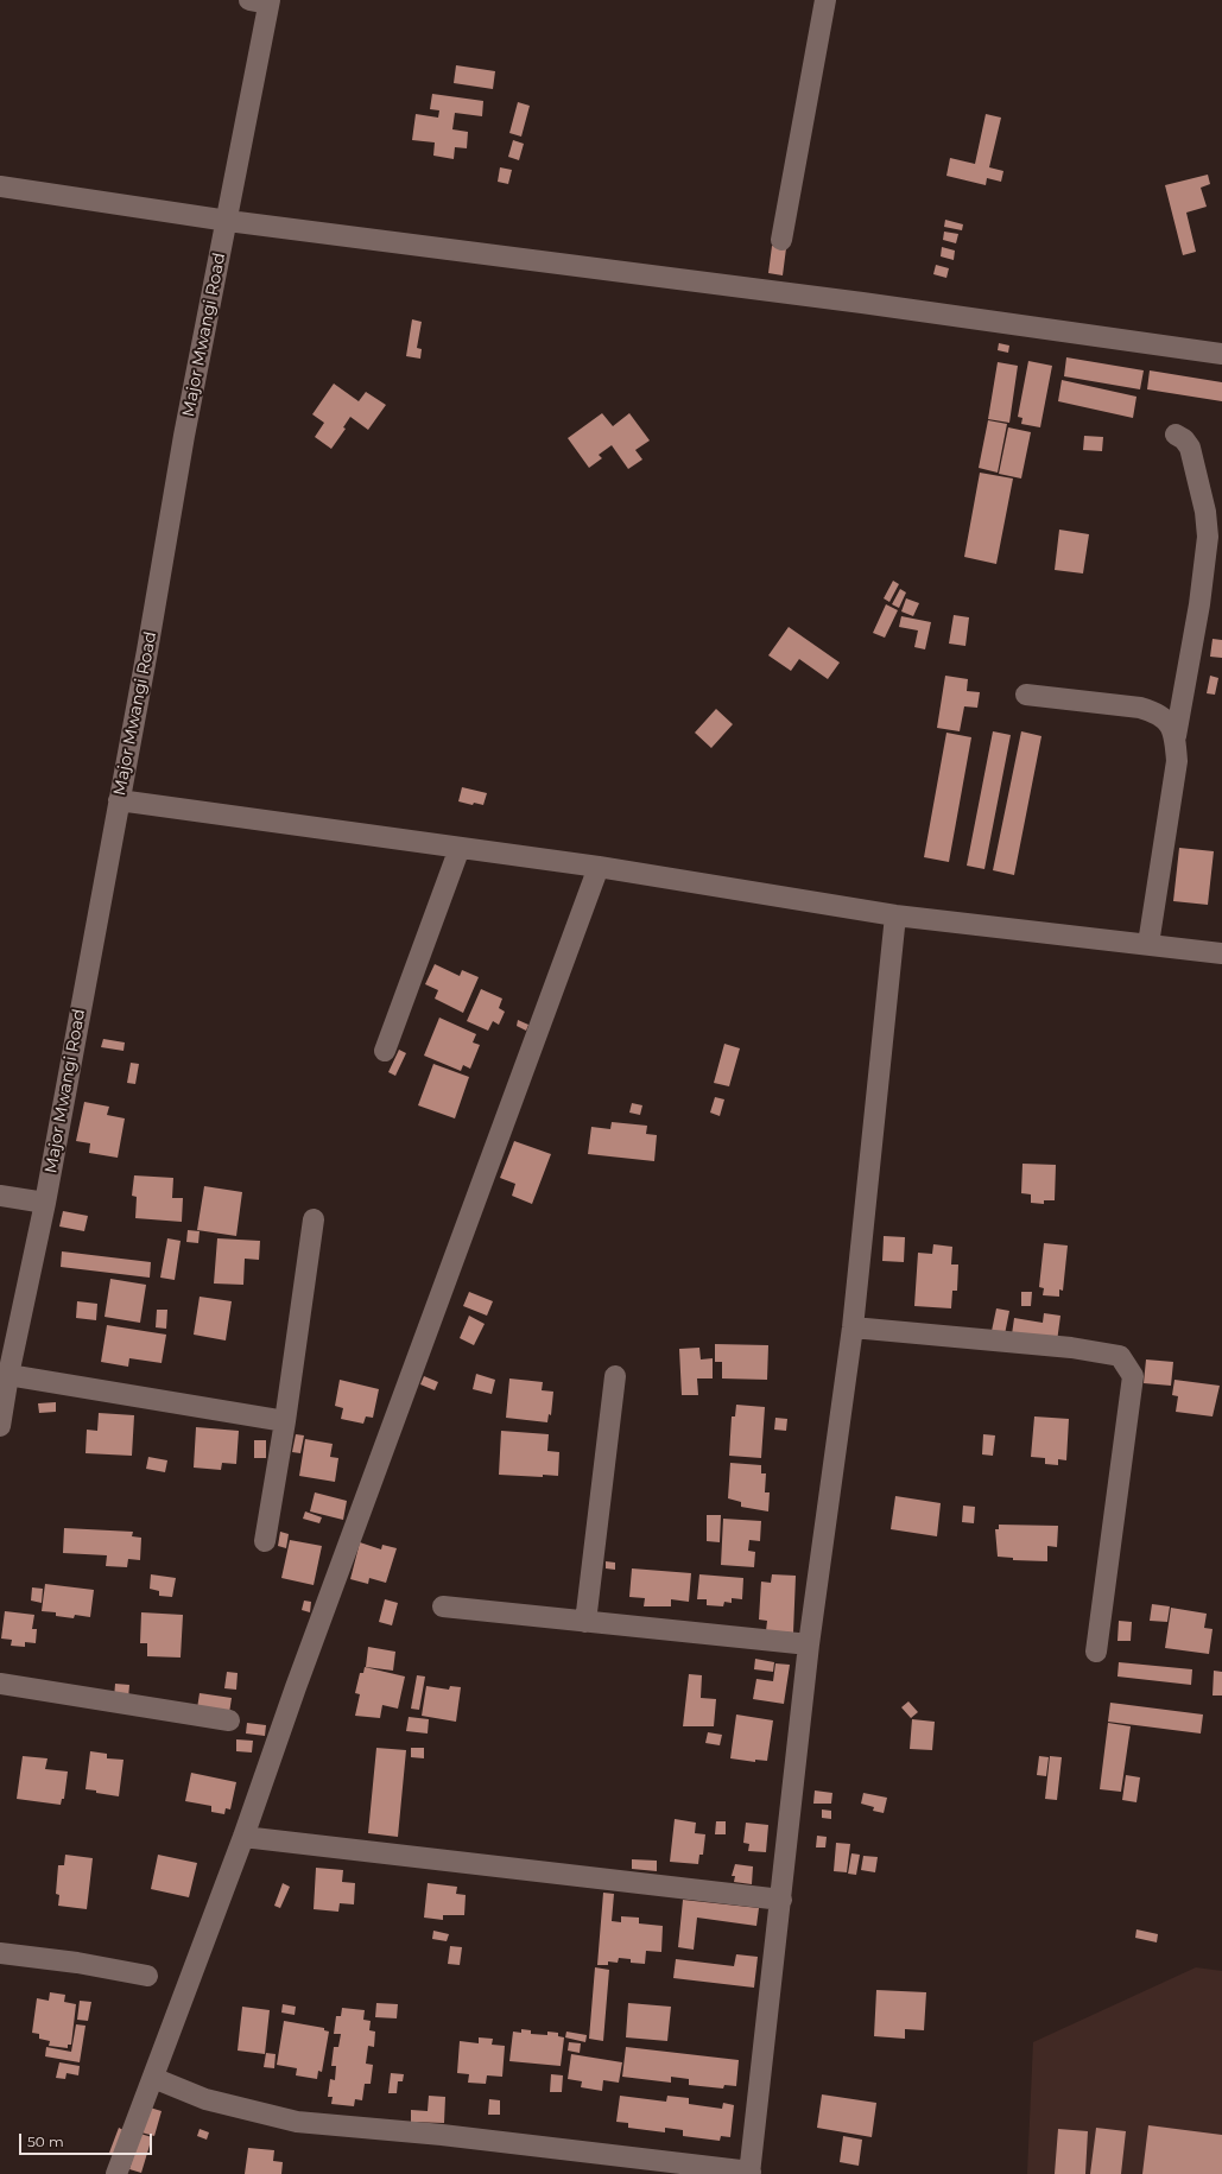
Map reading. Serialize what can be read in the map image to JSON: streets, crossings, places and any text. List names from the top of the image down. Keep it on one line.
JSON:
{"streets":{"street":["Major Mwangi Road"]},"scale_bar":"50 m"}
